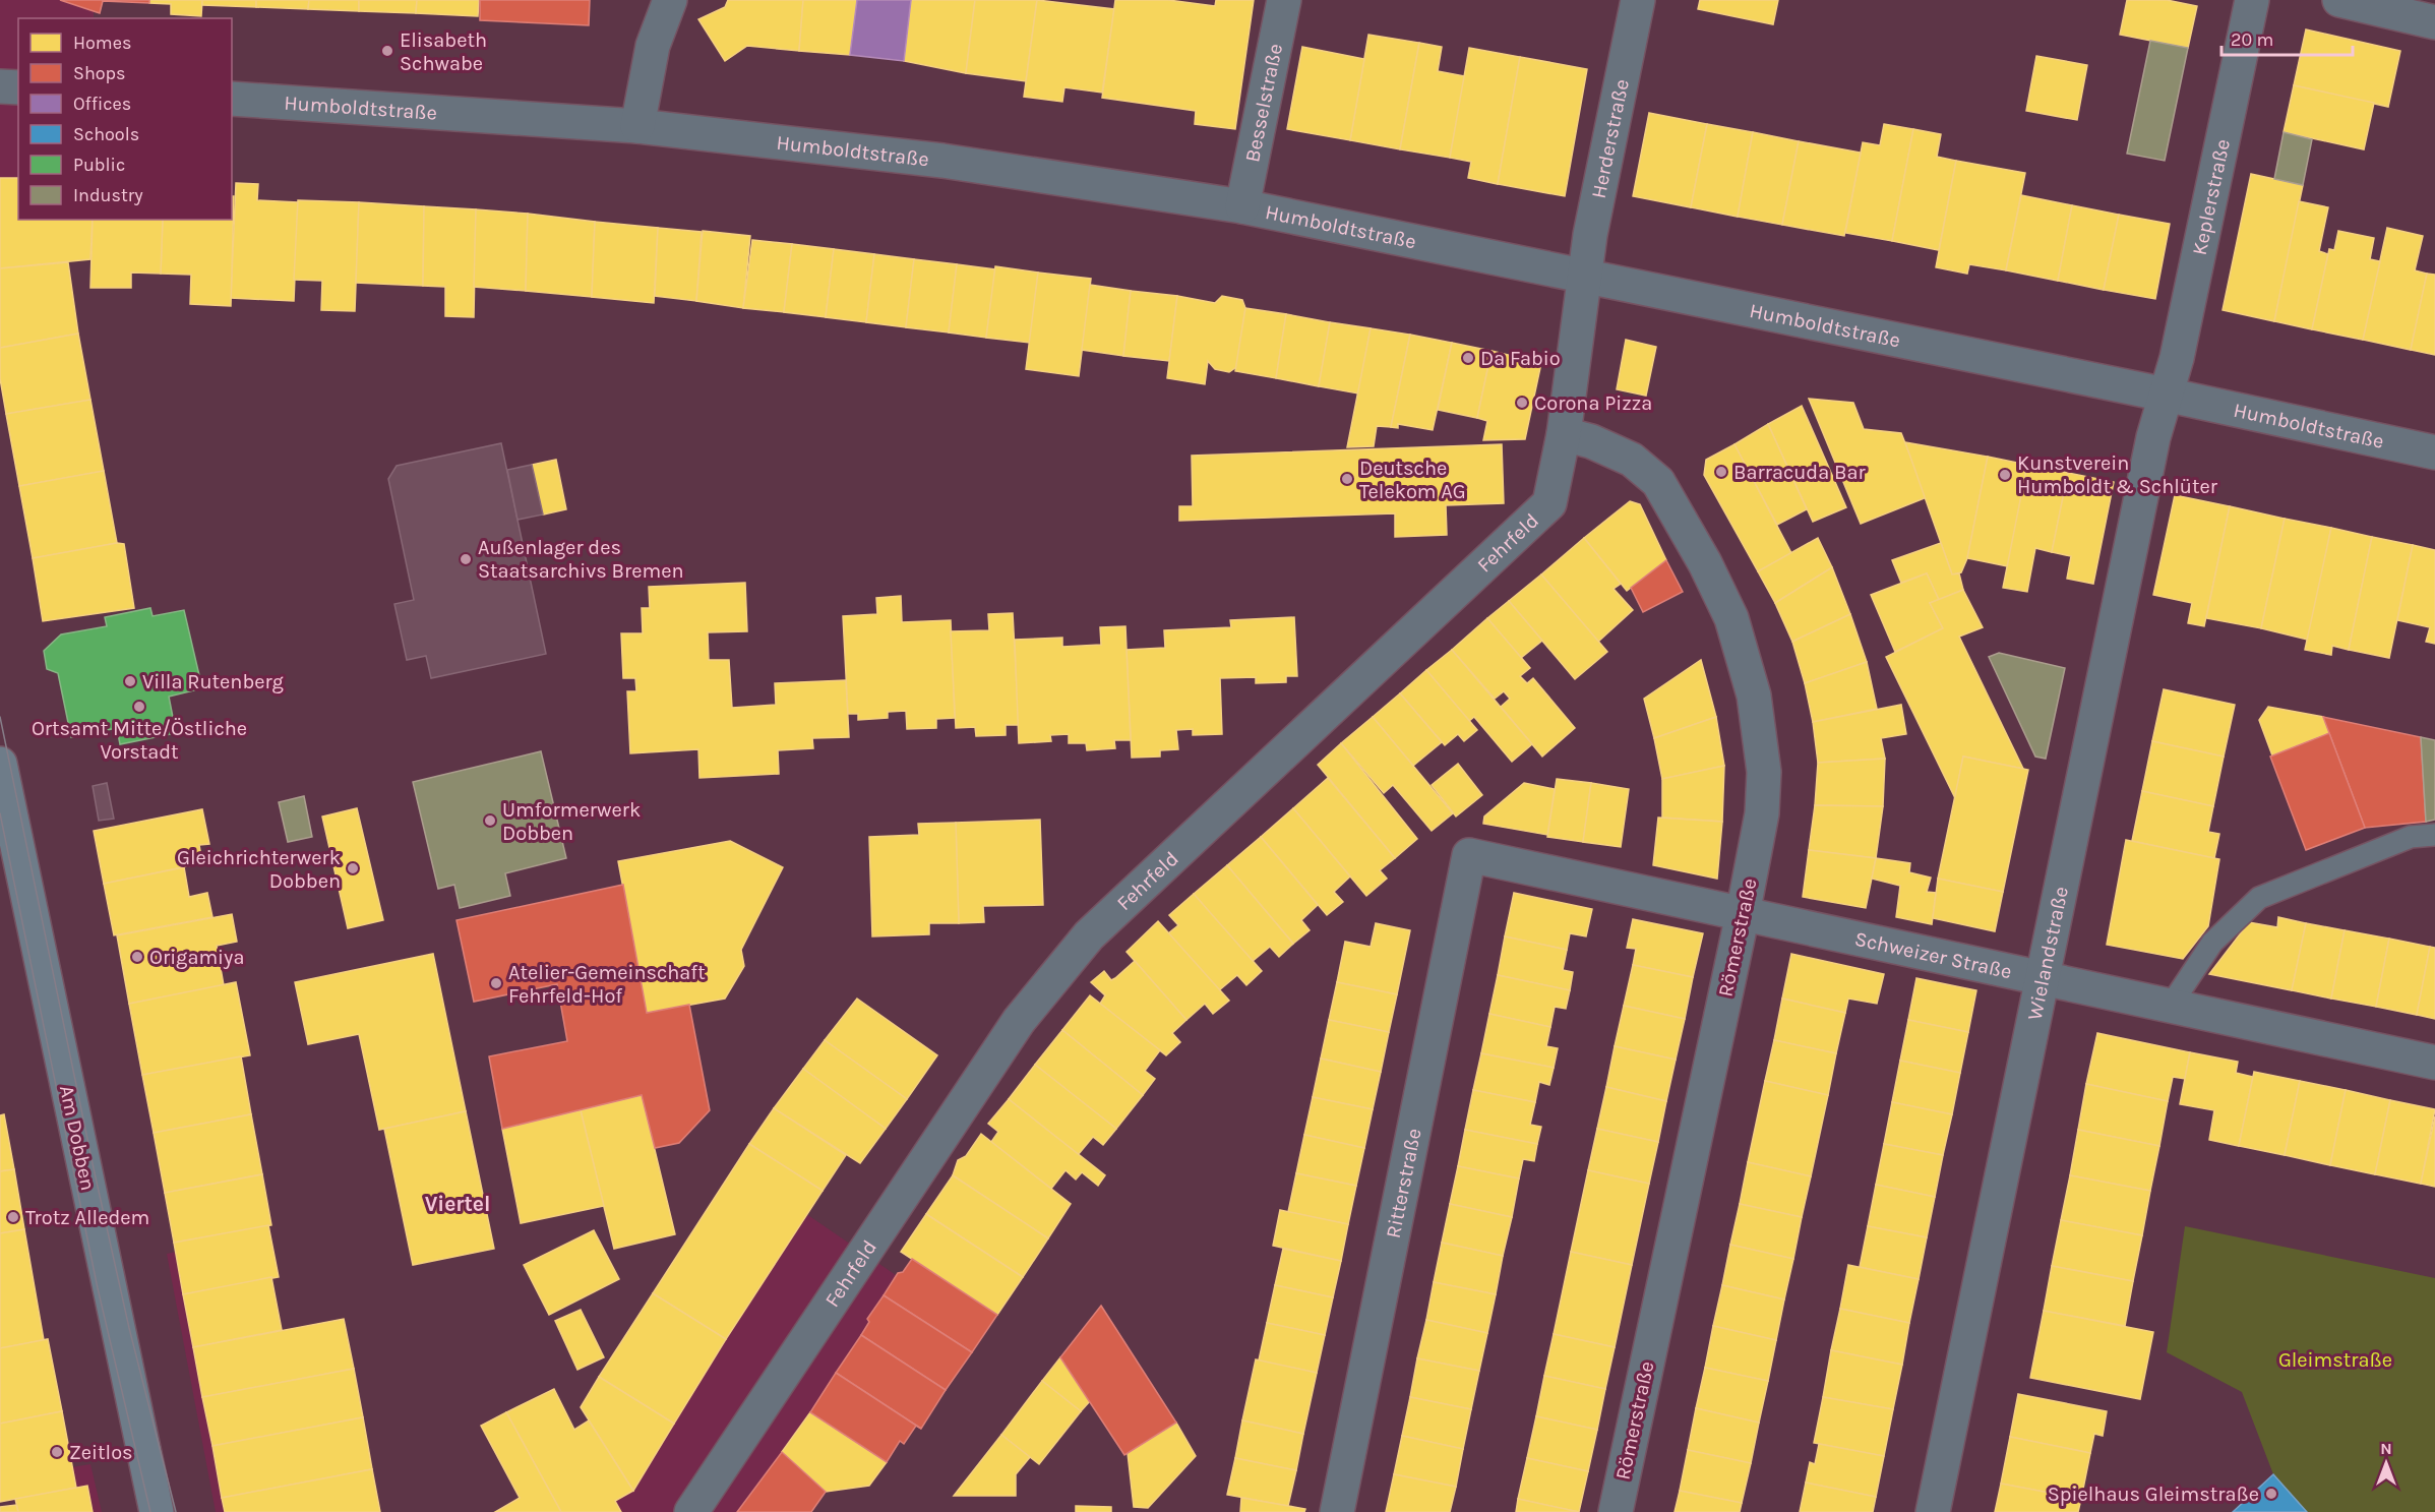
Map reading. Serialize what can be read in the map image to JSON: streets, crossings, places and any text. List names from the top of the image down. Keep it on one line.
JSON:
{"streets":{"street":["Besselstraße","Humboldtstraße","Herderstraße","Keplerstraße","Fehrfeld","Römerstraße","Wielandstraße","Schweizer Straße","Am Dobben","Ritterstraße"]},"crossings":[["Besselstraße","Humboldtstraße"],["Humboldtstraße","Herderstraße"],["Humboldtstraße","Keplerstraße"],["Humboldtstraße","Fehrfeld"],["Humboldtstraße","Wielandstraße"],["Herderstraße","Fehrfeld"],["Keplerstraße","Wielandstraße"],["Fehrfeld","Römerstraße"],["Römerstraße","Schweizer Straße"],["Wielandstraße","Schweizer Straße"],["Schweizer Straße","Ritterstraße"]],"districts":["Viertel"],"parks":["Gleimstraße"],"places":["Elisabeth Schwabe","Da Fabio","Corona Pizza","Barracuda Bar","Kunstverein Humboldt & Schlüter","Deutsche Telekom AG","Außenlager des Staatsarchivs Bremen","Villa Rutenberg","Ortsamt Mitte/Östliche Vorstadt","Umformerwerk Dobben","Gleichrichterwerk Dobben","Origamiya","Atelier-Gemeinschaft Fehrfeld-Hof","Trotz Alledem","Zeitlos","Spielhaus Gleimstraße"],"legend":["Homes","Shops","Offices","Schools","Public","Industry"],"scale_bar":"20 m","north":"top"}
